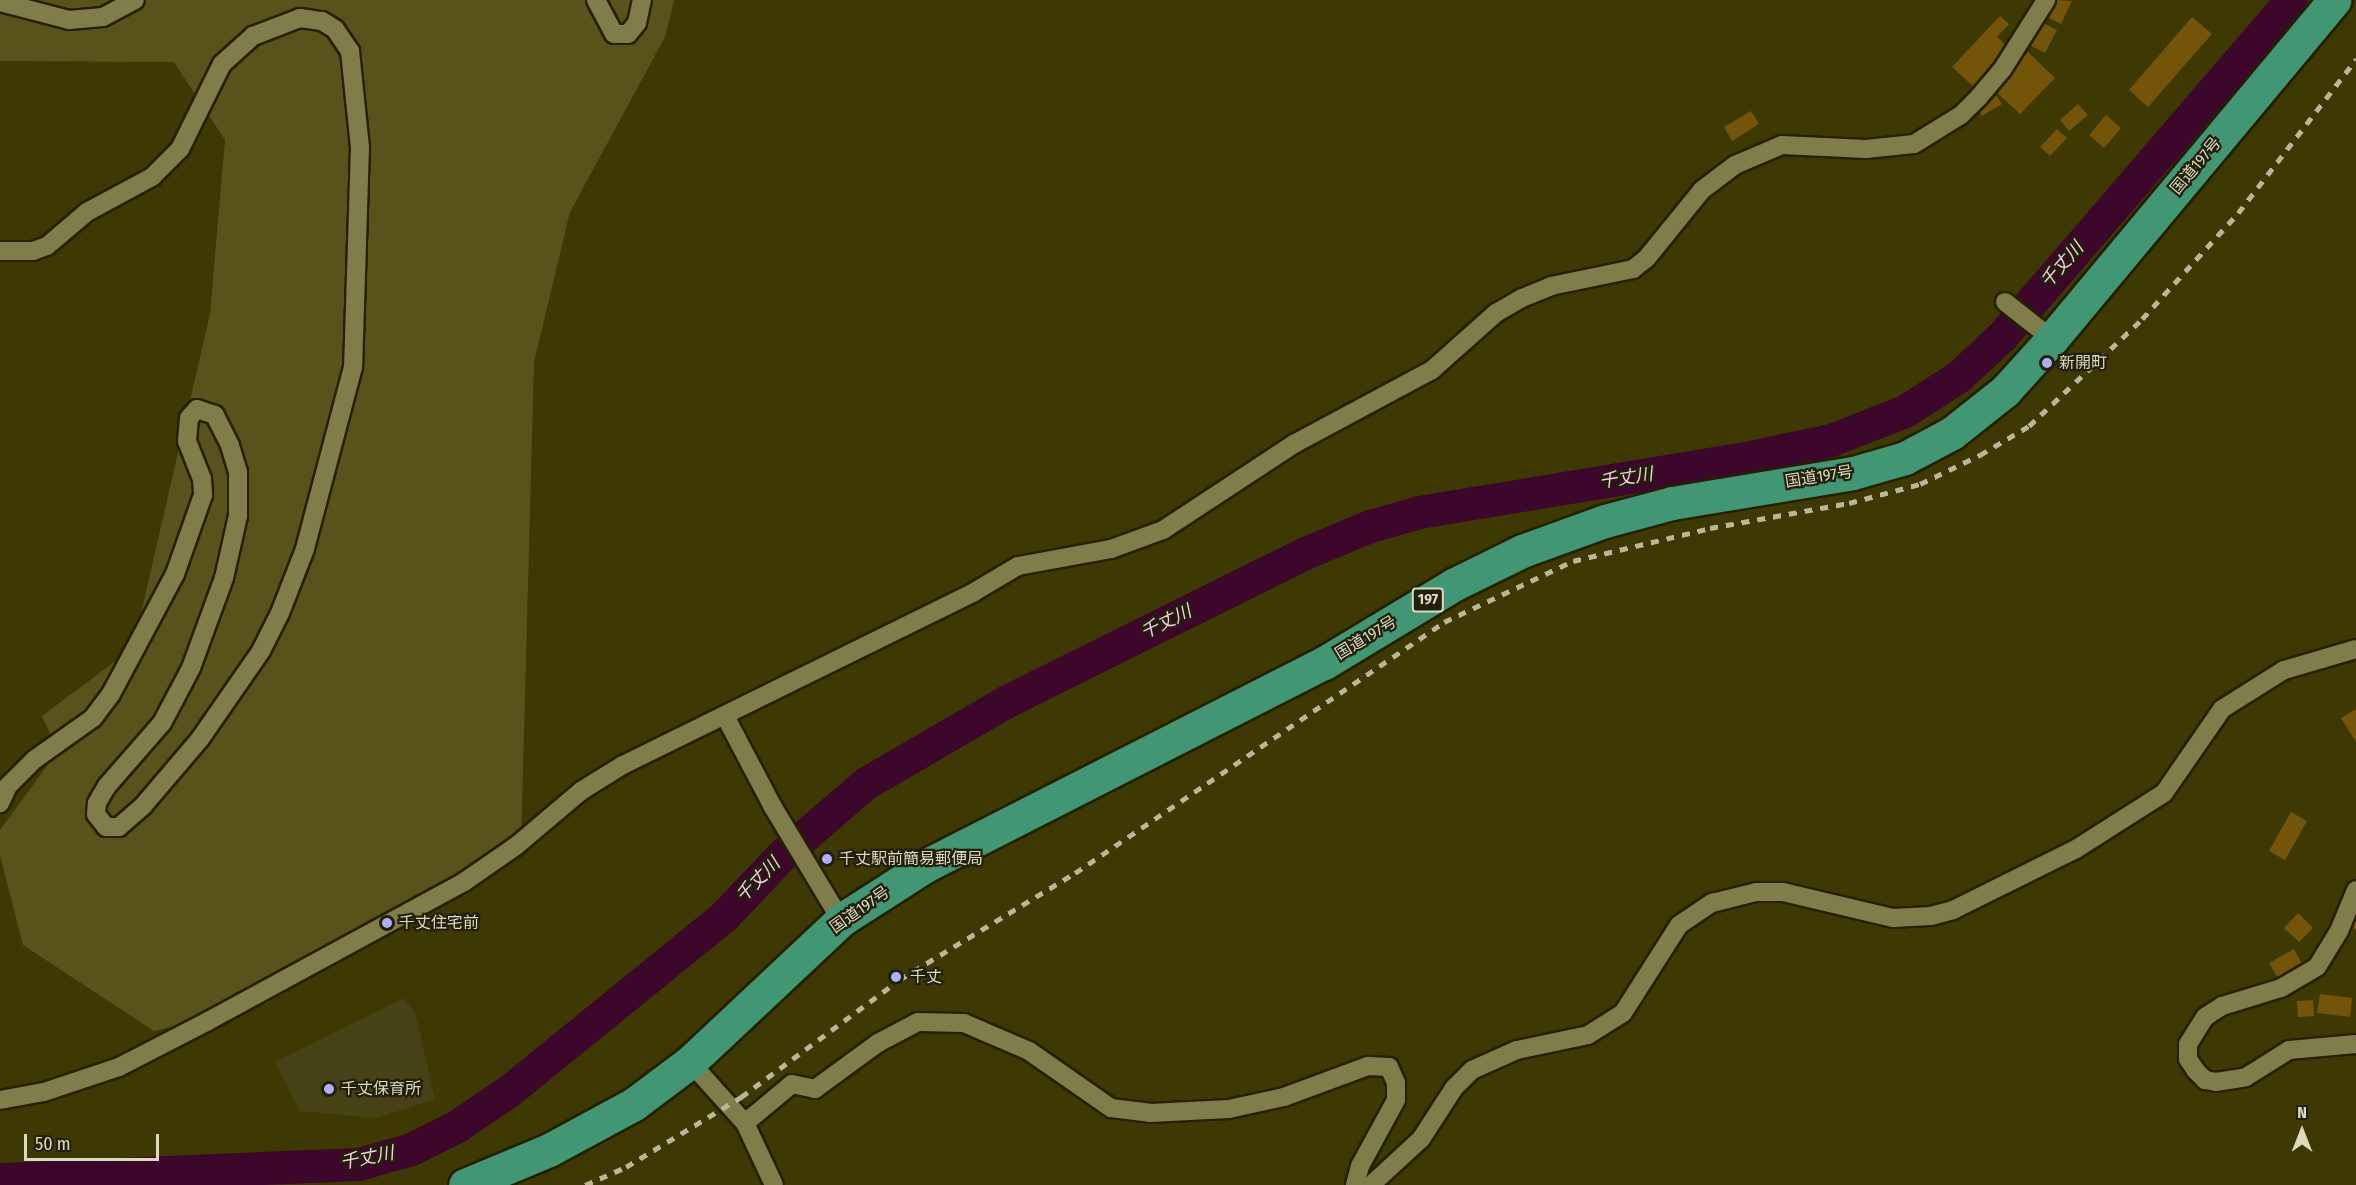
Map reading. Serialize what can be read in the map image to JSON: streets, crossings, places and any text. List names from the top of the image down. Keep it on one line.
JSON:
{"streets":{"highway":["国道197号","197"]},"water":["千丈川"],"places":["新開町","千丈駅前簡易郵便局","千丈住宅前","千丈","千丈保育所"],"scale_bar":"50 m","north":"top"}
